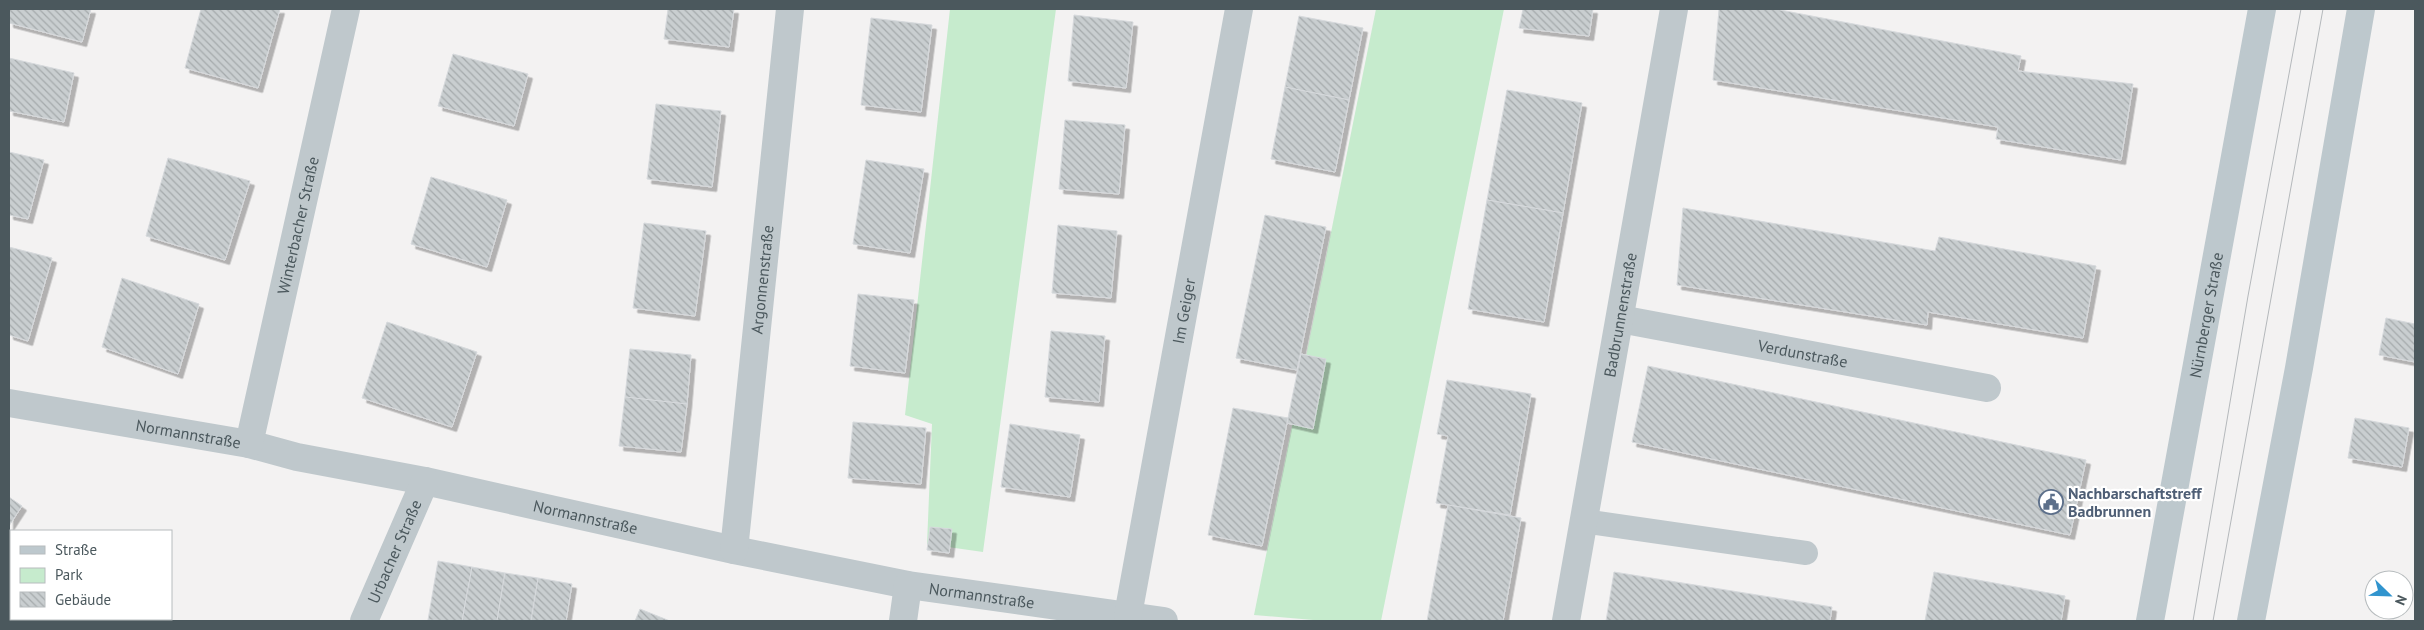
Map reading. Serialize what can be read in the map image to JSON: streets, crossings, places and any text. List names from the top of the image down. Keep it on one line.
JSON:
{"streets":{"main road":["Nürnberger Straße"],"street":["Winterbacher Straße","Argonnenstraße","Im Geiger","Badbrunnenstraße","Verdunstraße","Normannstraße","Urbacher Straße"]},"crossings":[["Winterbacher Straße","Normannstraße"],["Argonnenstraße","Normannstraße"],["Im Geiger","Normannstraße"],["Badbrunnenstraße","Verdunstraße"],["Normannstraße","Urbacher Straße"]],"places":{"public building":["Nachbarschaftstreff Badbrunnen"]},"legend":["Straße","Park","Gebäude"],"north":"bottom right"}
